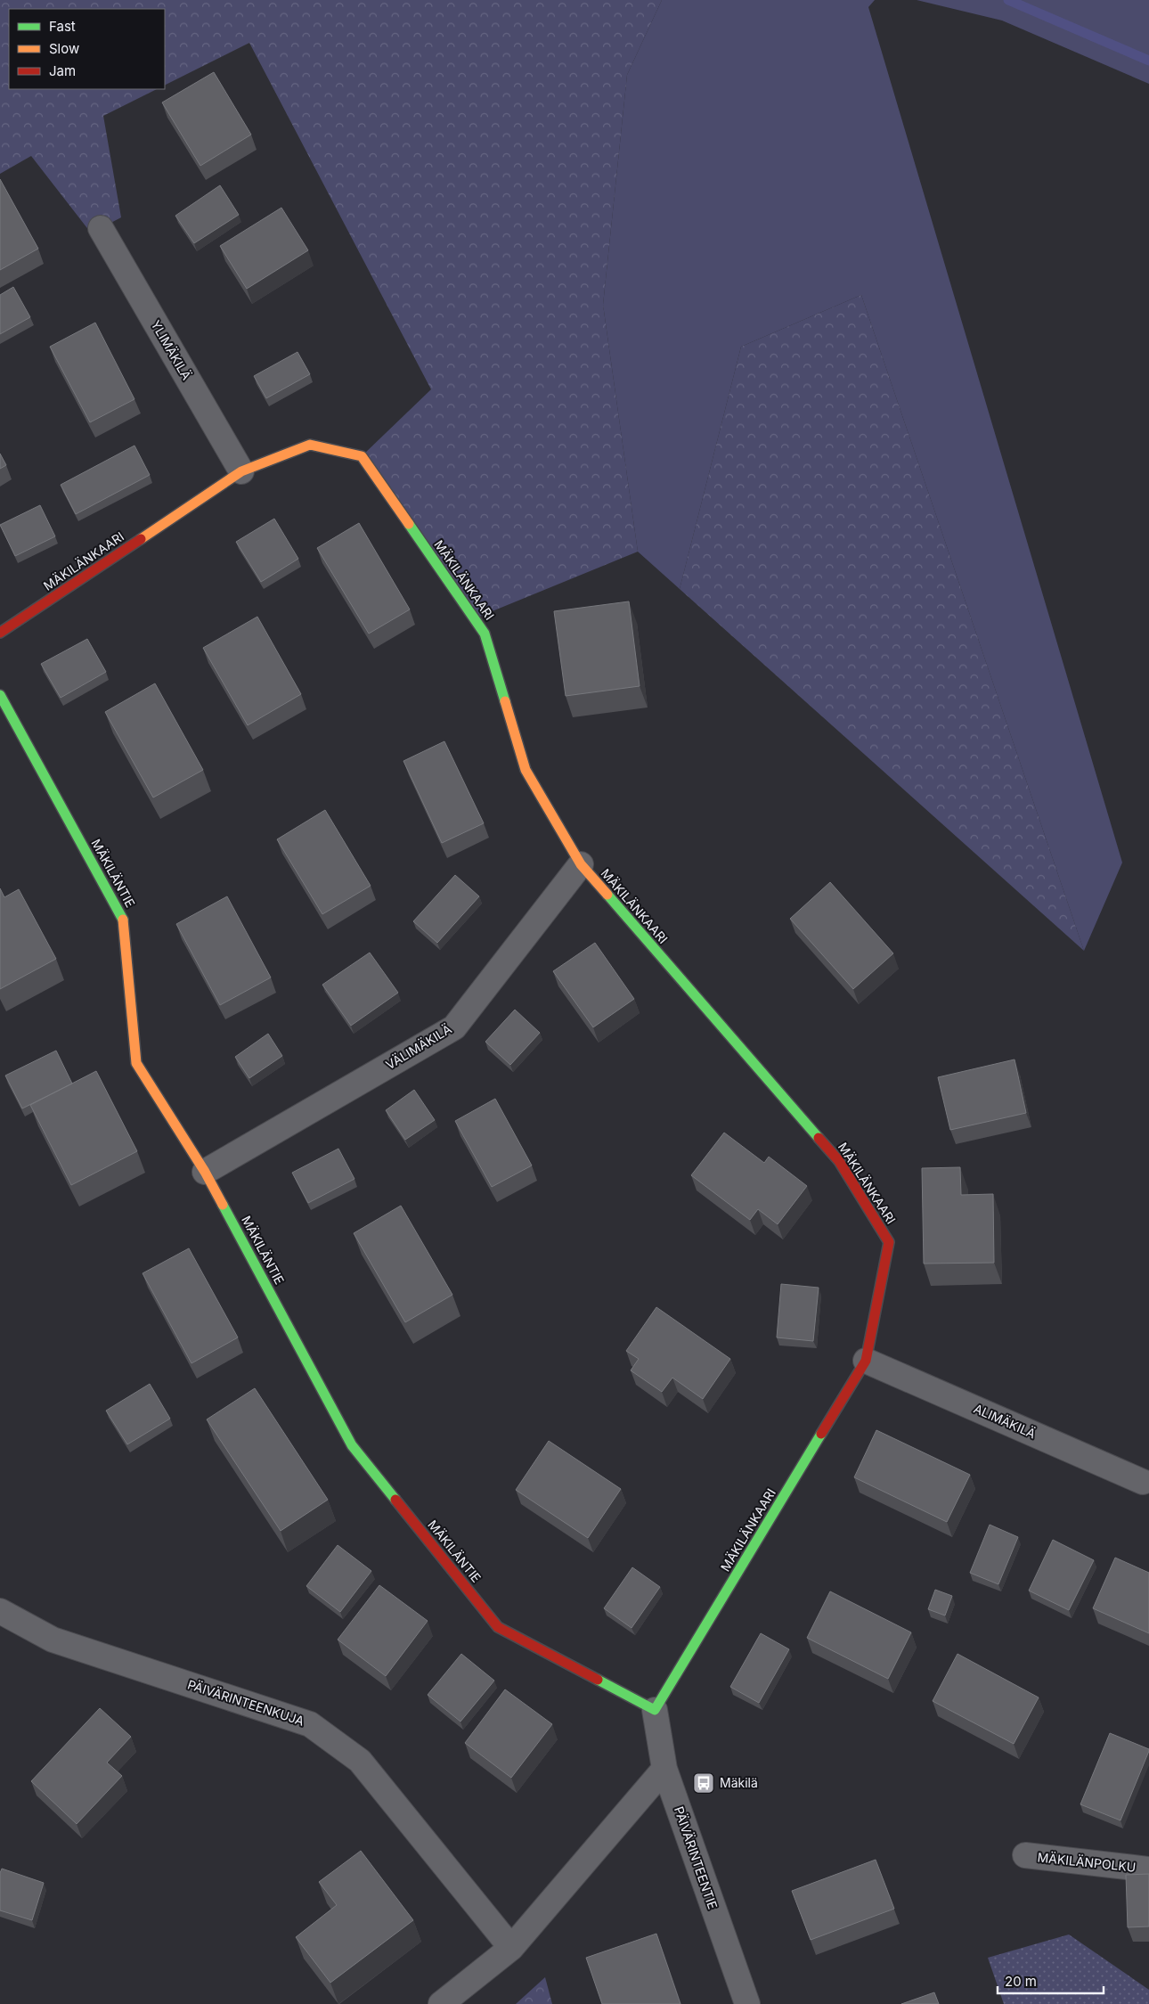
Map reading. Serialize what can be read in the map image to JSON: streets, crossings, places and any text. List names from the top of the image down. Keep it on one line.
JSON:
{"streets":{"street":["YLIMÄKILÄ","MÄKILÄNKAARI","MÄKILÄNTIE","VÄLIMÄKILÄ","ALIMÄKILÄ","PÄIVÄRINTEENKUJA","PÄIVÄRINTEENTIE","MÄKILÄNPOLKU"]},"crossings":[["YLIMÄKILÄ","MÄKILÄNKAARI"],["MÄKILÄNKAARI","MÄKILÄNTIE"],["MÄKILÄNKAARI","VÄLIMÄKILÄ"],["MÄKILÄNKAARI","ALIMÄKILÄ"],["MÄKILÄNKAARI","PÄIVÄRINTEENTIE"],["MÄKILÄNTIE","VÄLIMÄKILÄ"],["MÄKILÄNTIE","PÄIVÄRINTEENTIE"]],"places":{"bus stop":["Mäkilä"]},"legend":["Fast","Slow","Jam"],"scale_bar":"20 m"}
